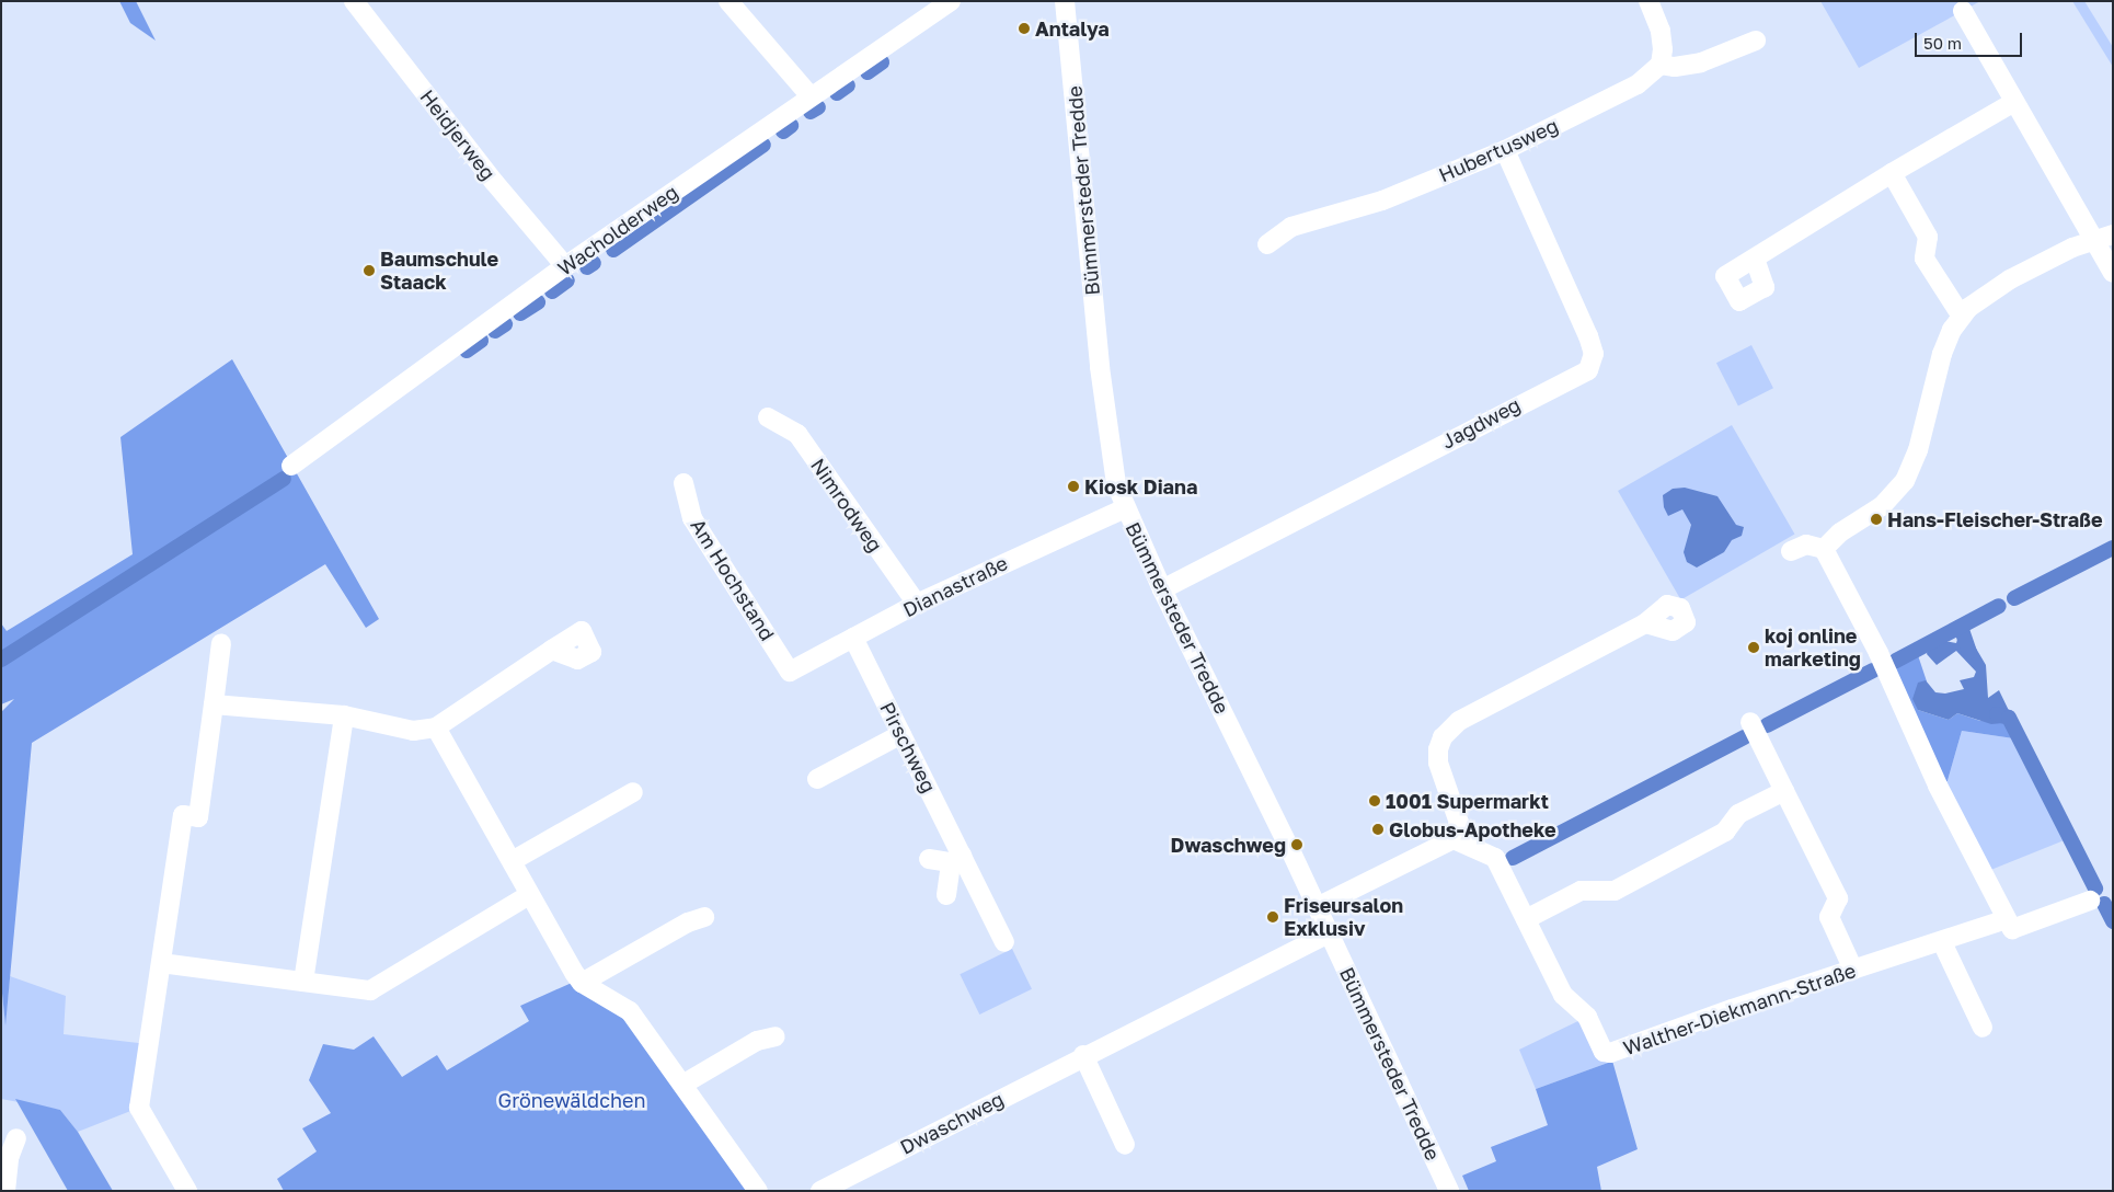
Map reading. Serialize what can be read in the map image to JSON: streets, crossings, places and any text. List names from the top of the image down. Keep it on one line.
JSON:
{"streets":{"street":["Heidjerweg","Hubertusweg","Bümmersteder Tredde","Wacholderweg","Jagdweg","Nimrodweg","Am Hochstand","Dianastraße","Pirschweg","Walther-Diekmann-Straße","Dwaschweg"]},"crossings":[["Heidjerweg","Wacholderweg"],["Hubertusweg","Jagdweg"],["Bümmersteder Tredde","Jagdweg"],["Bümmersteder Tredde","Dianastraße"],["Bümmersteder Tredde","Dwaschweg"],["Nimrodweg","Dianastraße"],["Am Hochstand","Dianastraße"],["Dianastraße","Pirschweg"]],"parks":["Grönewäldchen"],"places":["Antalya","Baumschule Staack","Kiosk Diana","Hans-Fleischer-Straße","koj online marketing","1001 Supermarkt","Globus-Apotheke","Dwaschweg","Friseursalon Exklusiv"],"scale_bar":"50 m"}
